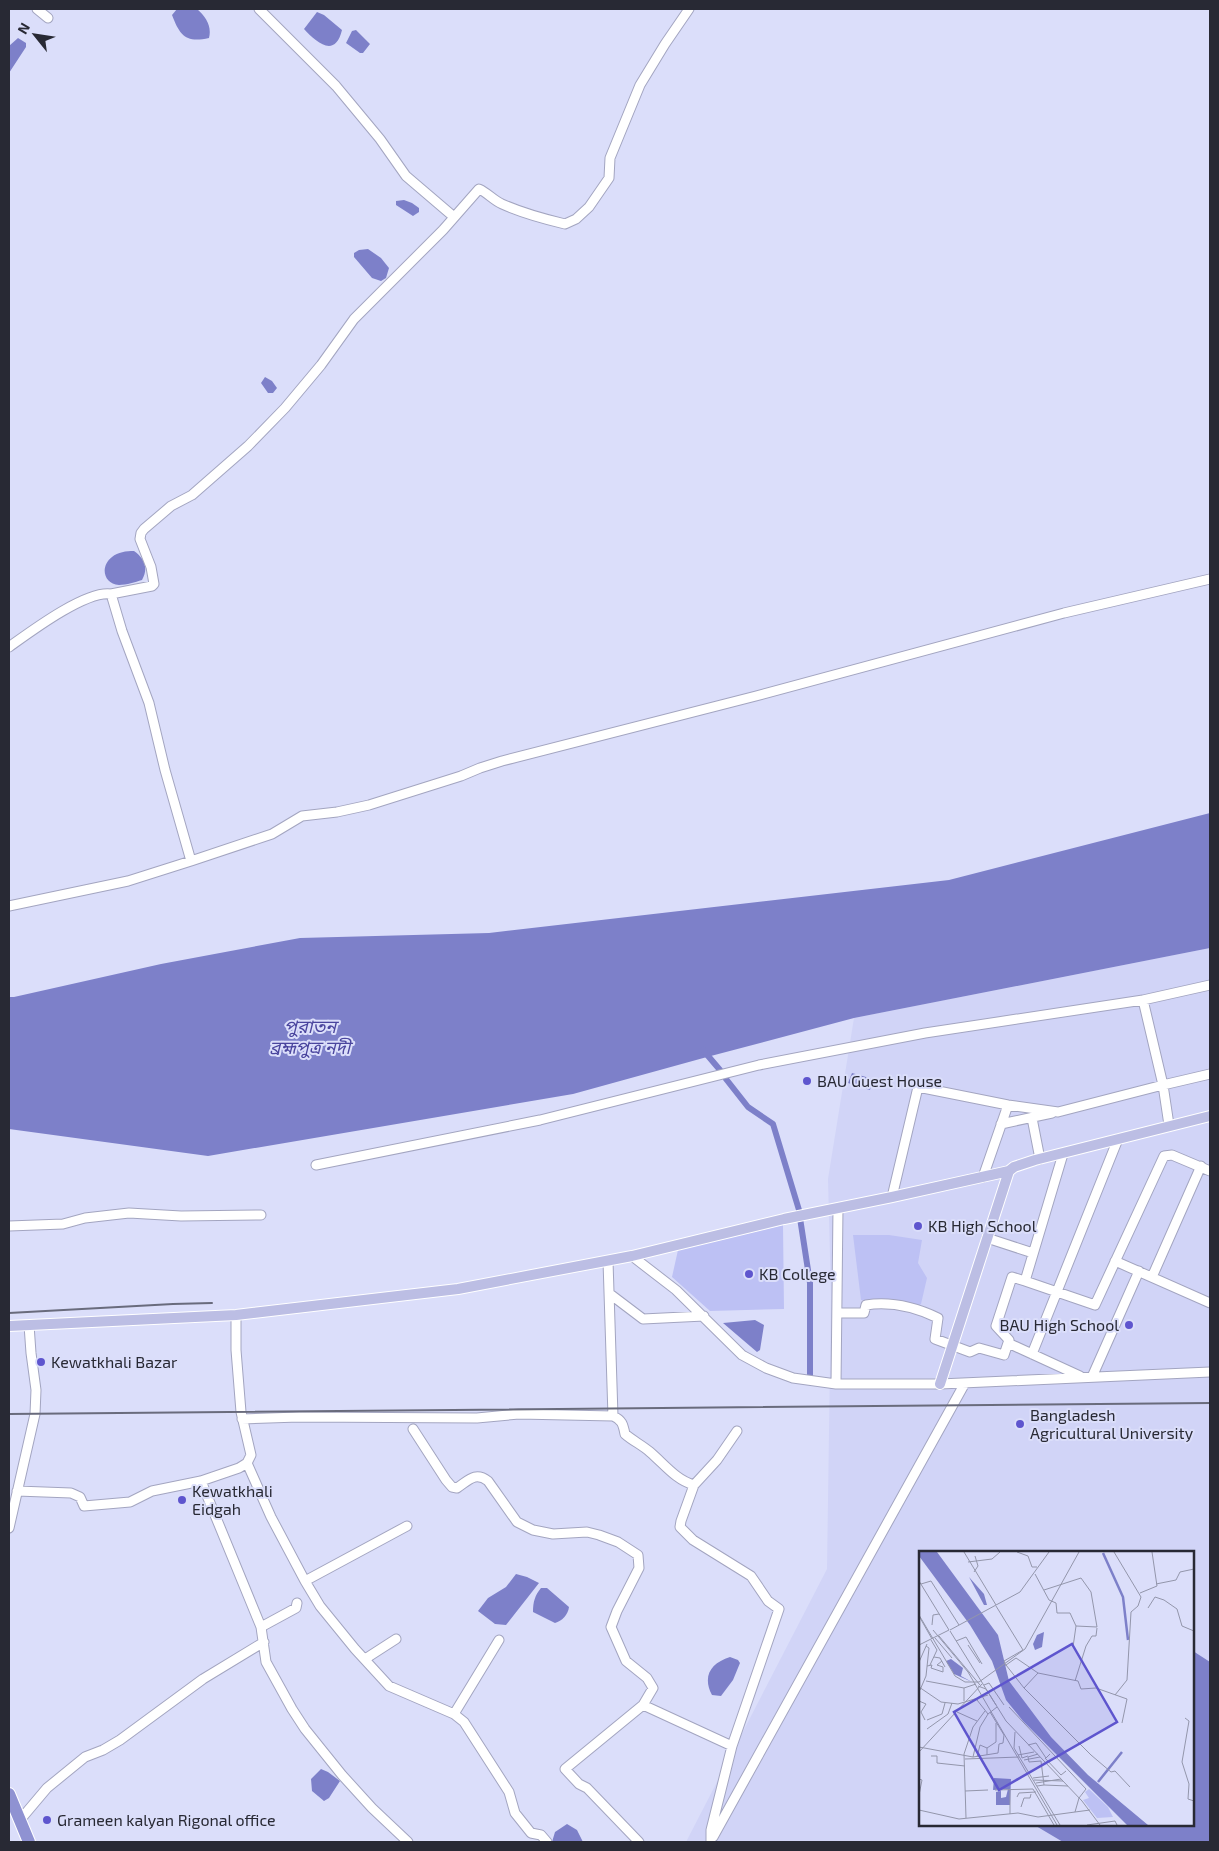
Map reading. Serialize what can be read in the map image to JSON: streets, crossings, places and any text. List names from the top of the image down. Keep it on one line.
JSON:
{"water":["পুরাতন ব্রহ্মপুত্র নদী"],"places":["BAU Guest House","KB High School","KB College","BAU High School","Kewatkhali Bazar","Bangladesh Agricultural University","Kewatkhali Eidgah","Grameen kalyan Rigonal office"],"north":"top left"}
